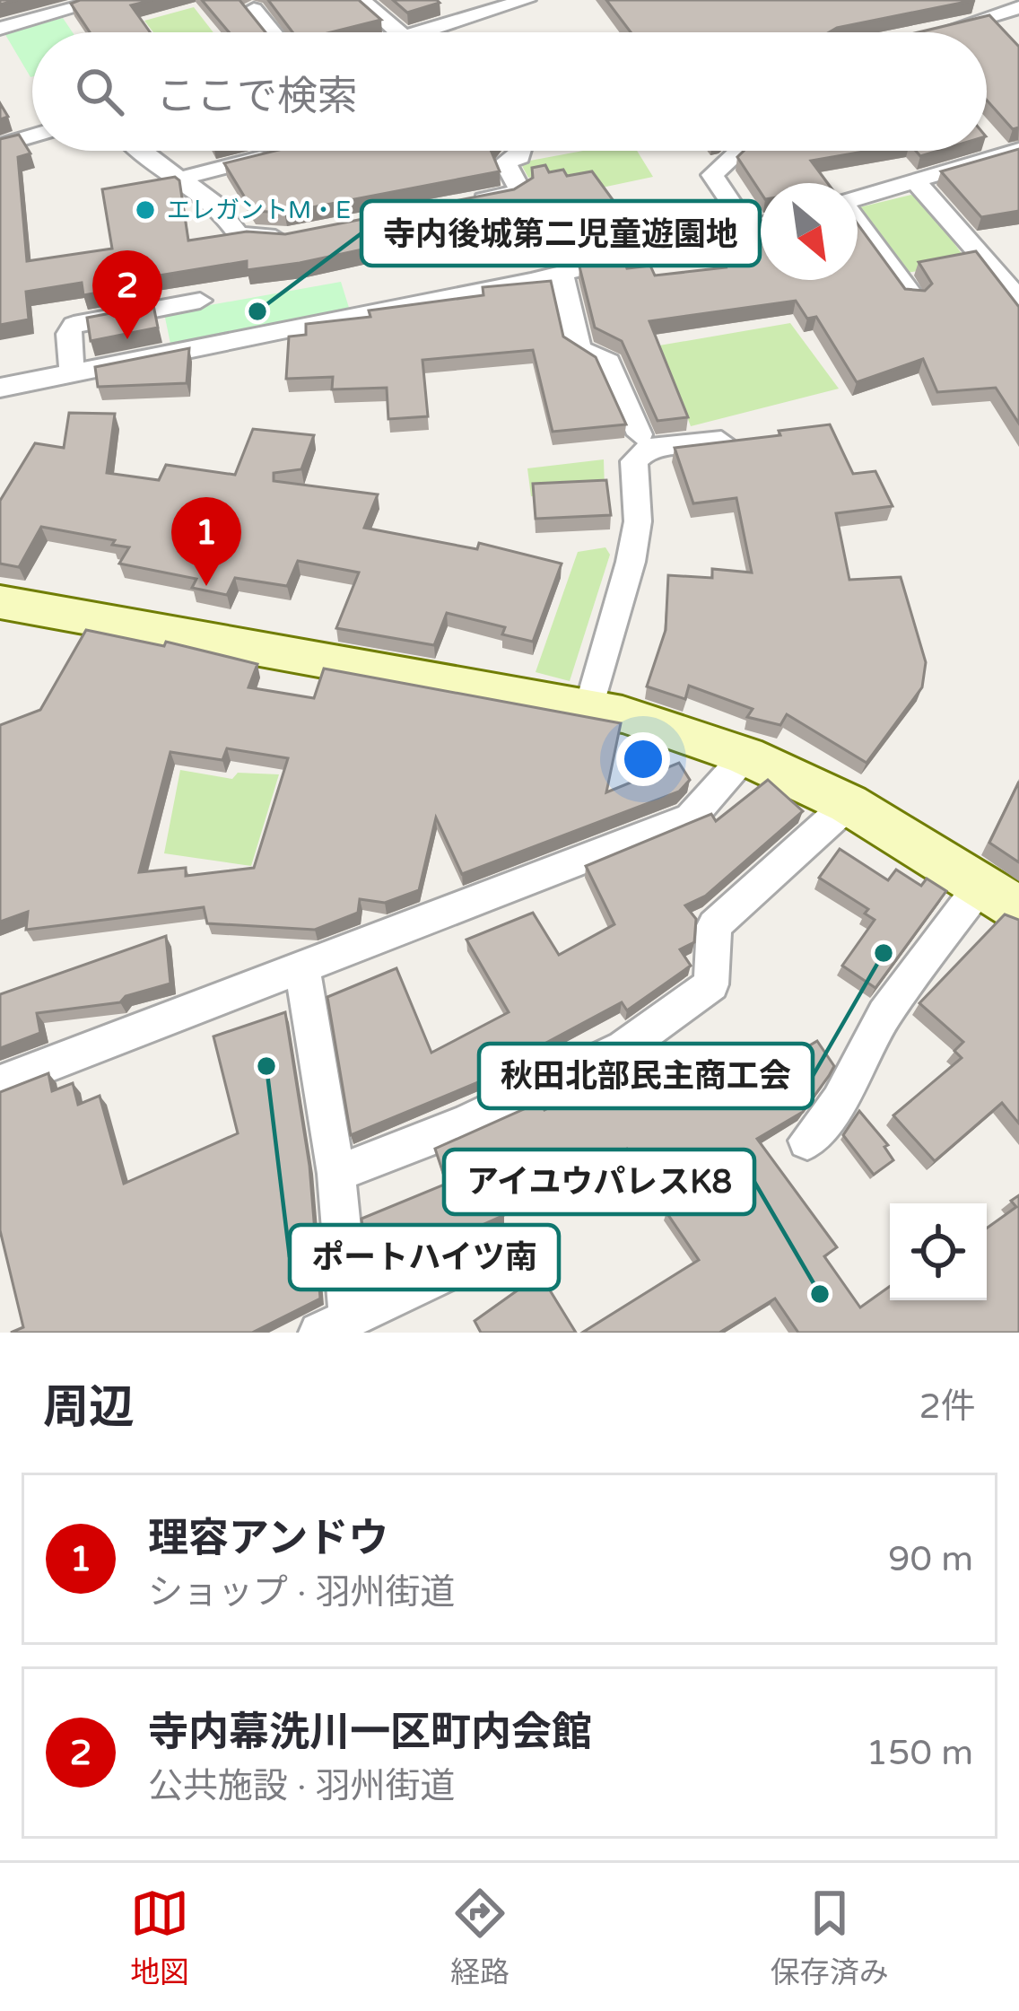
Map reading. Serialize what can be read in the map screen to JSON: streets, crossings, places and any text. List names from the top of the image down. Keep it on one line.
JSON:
{"places":["エレガントM・E","寺内後城第二児童遊園地","秋田北部民主商工会","ポートハイツ南","アイユウパレスK8"],"north":"bottom right","page":{"search":"ここで検索","pins":["2","1"],"heading":["周辺","2件"],"list":[{"mark":"1","name":"理容アンドウ","note":"ショップ · 羽州街道","value":"90 m"},{"mark":"2","name":"寺内幕洗川一区町内会館","note":"公共施設 · 羽州街道","value":"150 m"}],"nav":["地図","経路","保存済み"]}}
